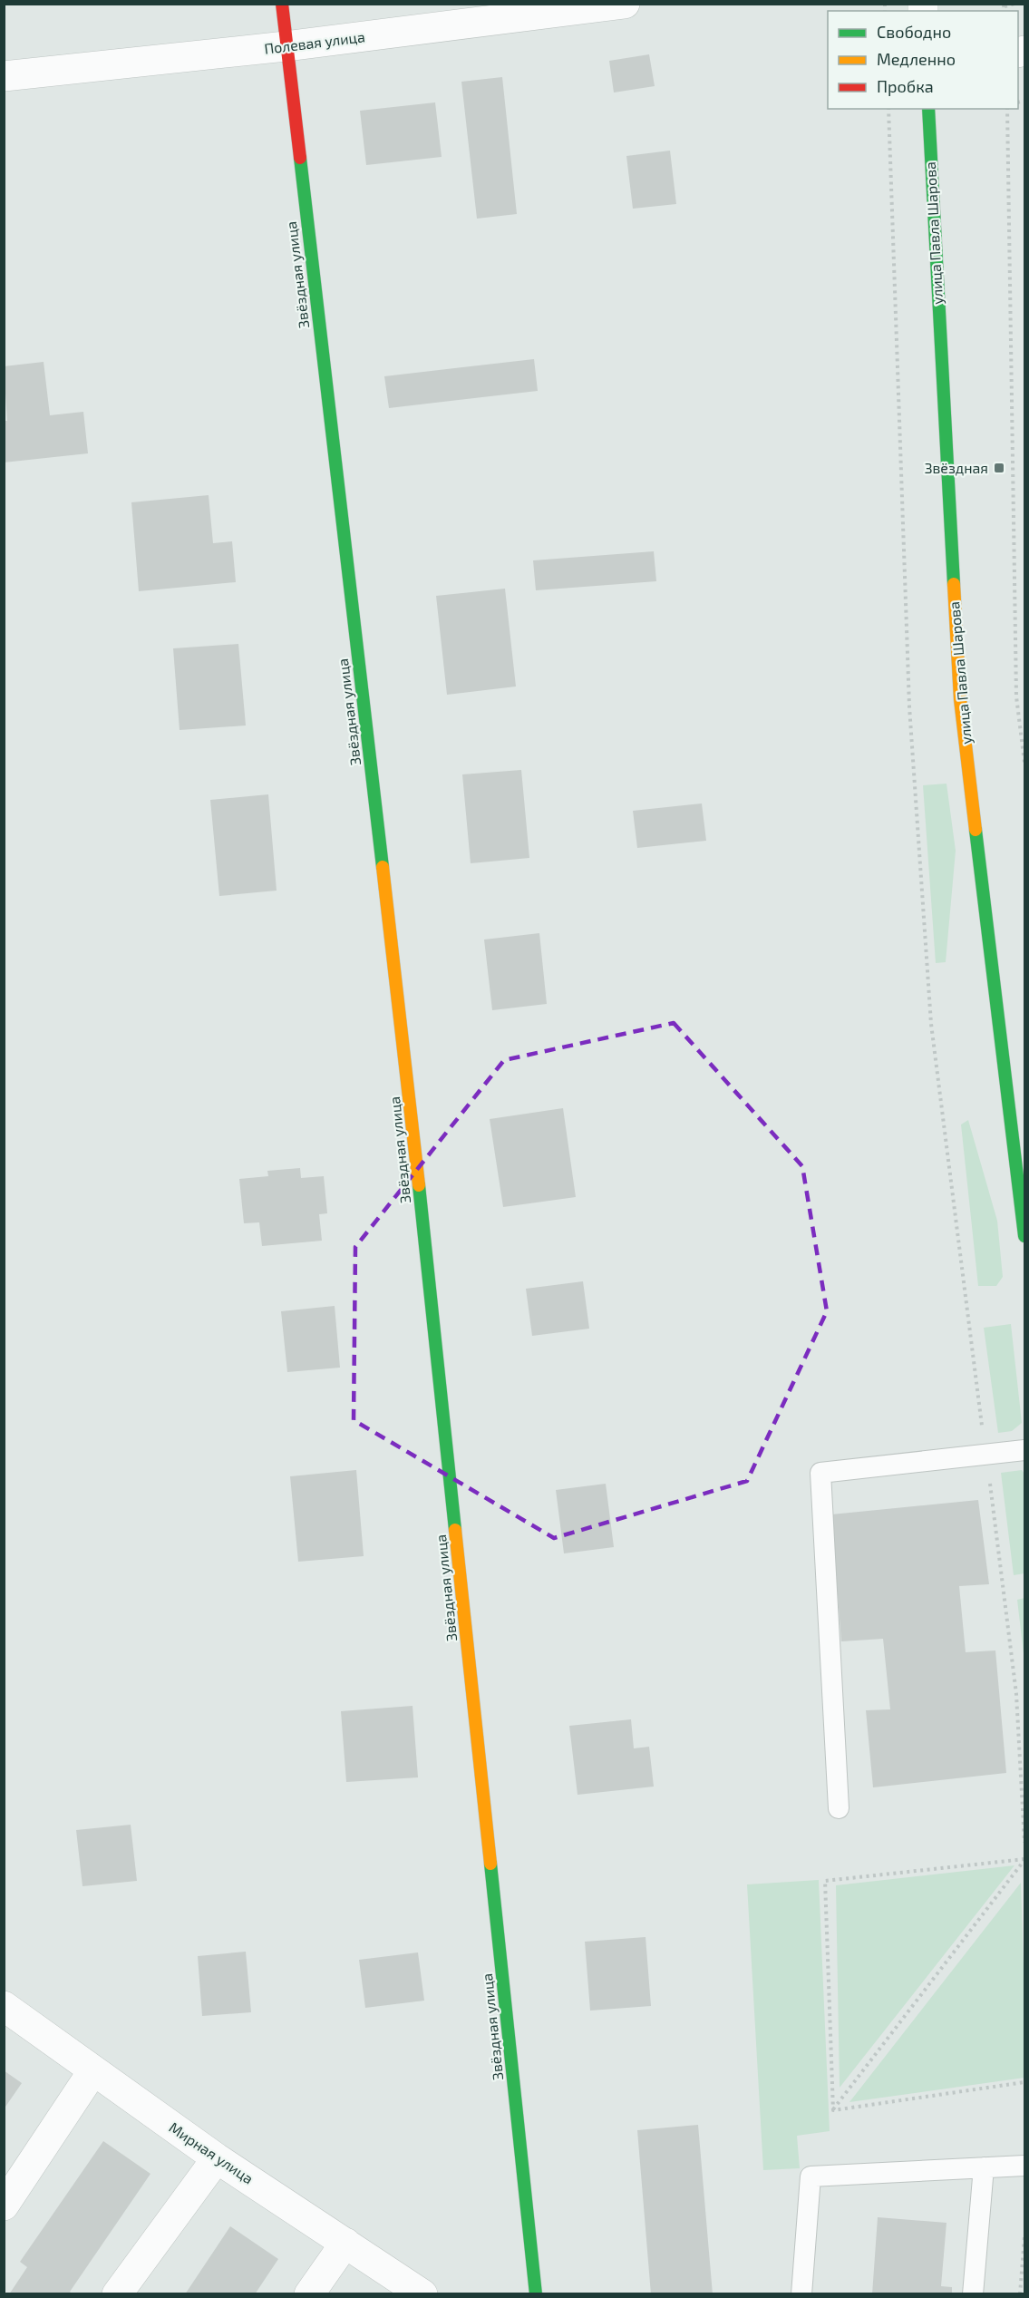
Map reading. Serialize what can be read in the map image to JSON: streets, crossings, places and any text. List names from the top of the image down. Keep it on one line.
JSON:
{"streets":{"street":["Полевая улица","улица Павла Шарова","Звёздная улица","Мирная улица"]},"crossings":[["Полевая улица","Звёздная улица"]],"places":{"transit":["Звёздная"]},"legend":["Свободно","Медленно","Пробка"]}
